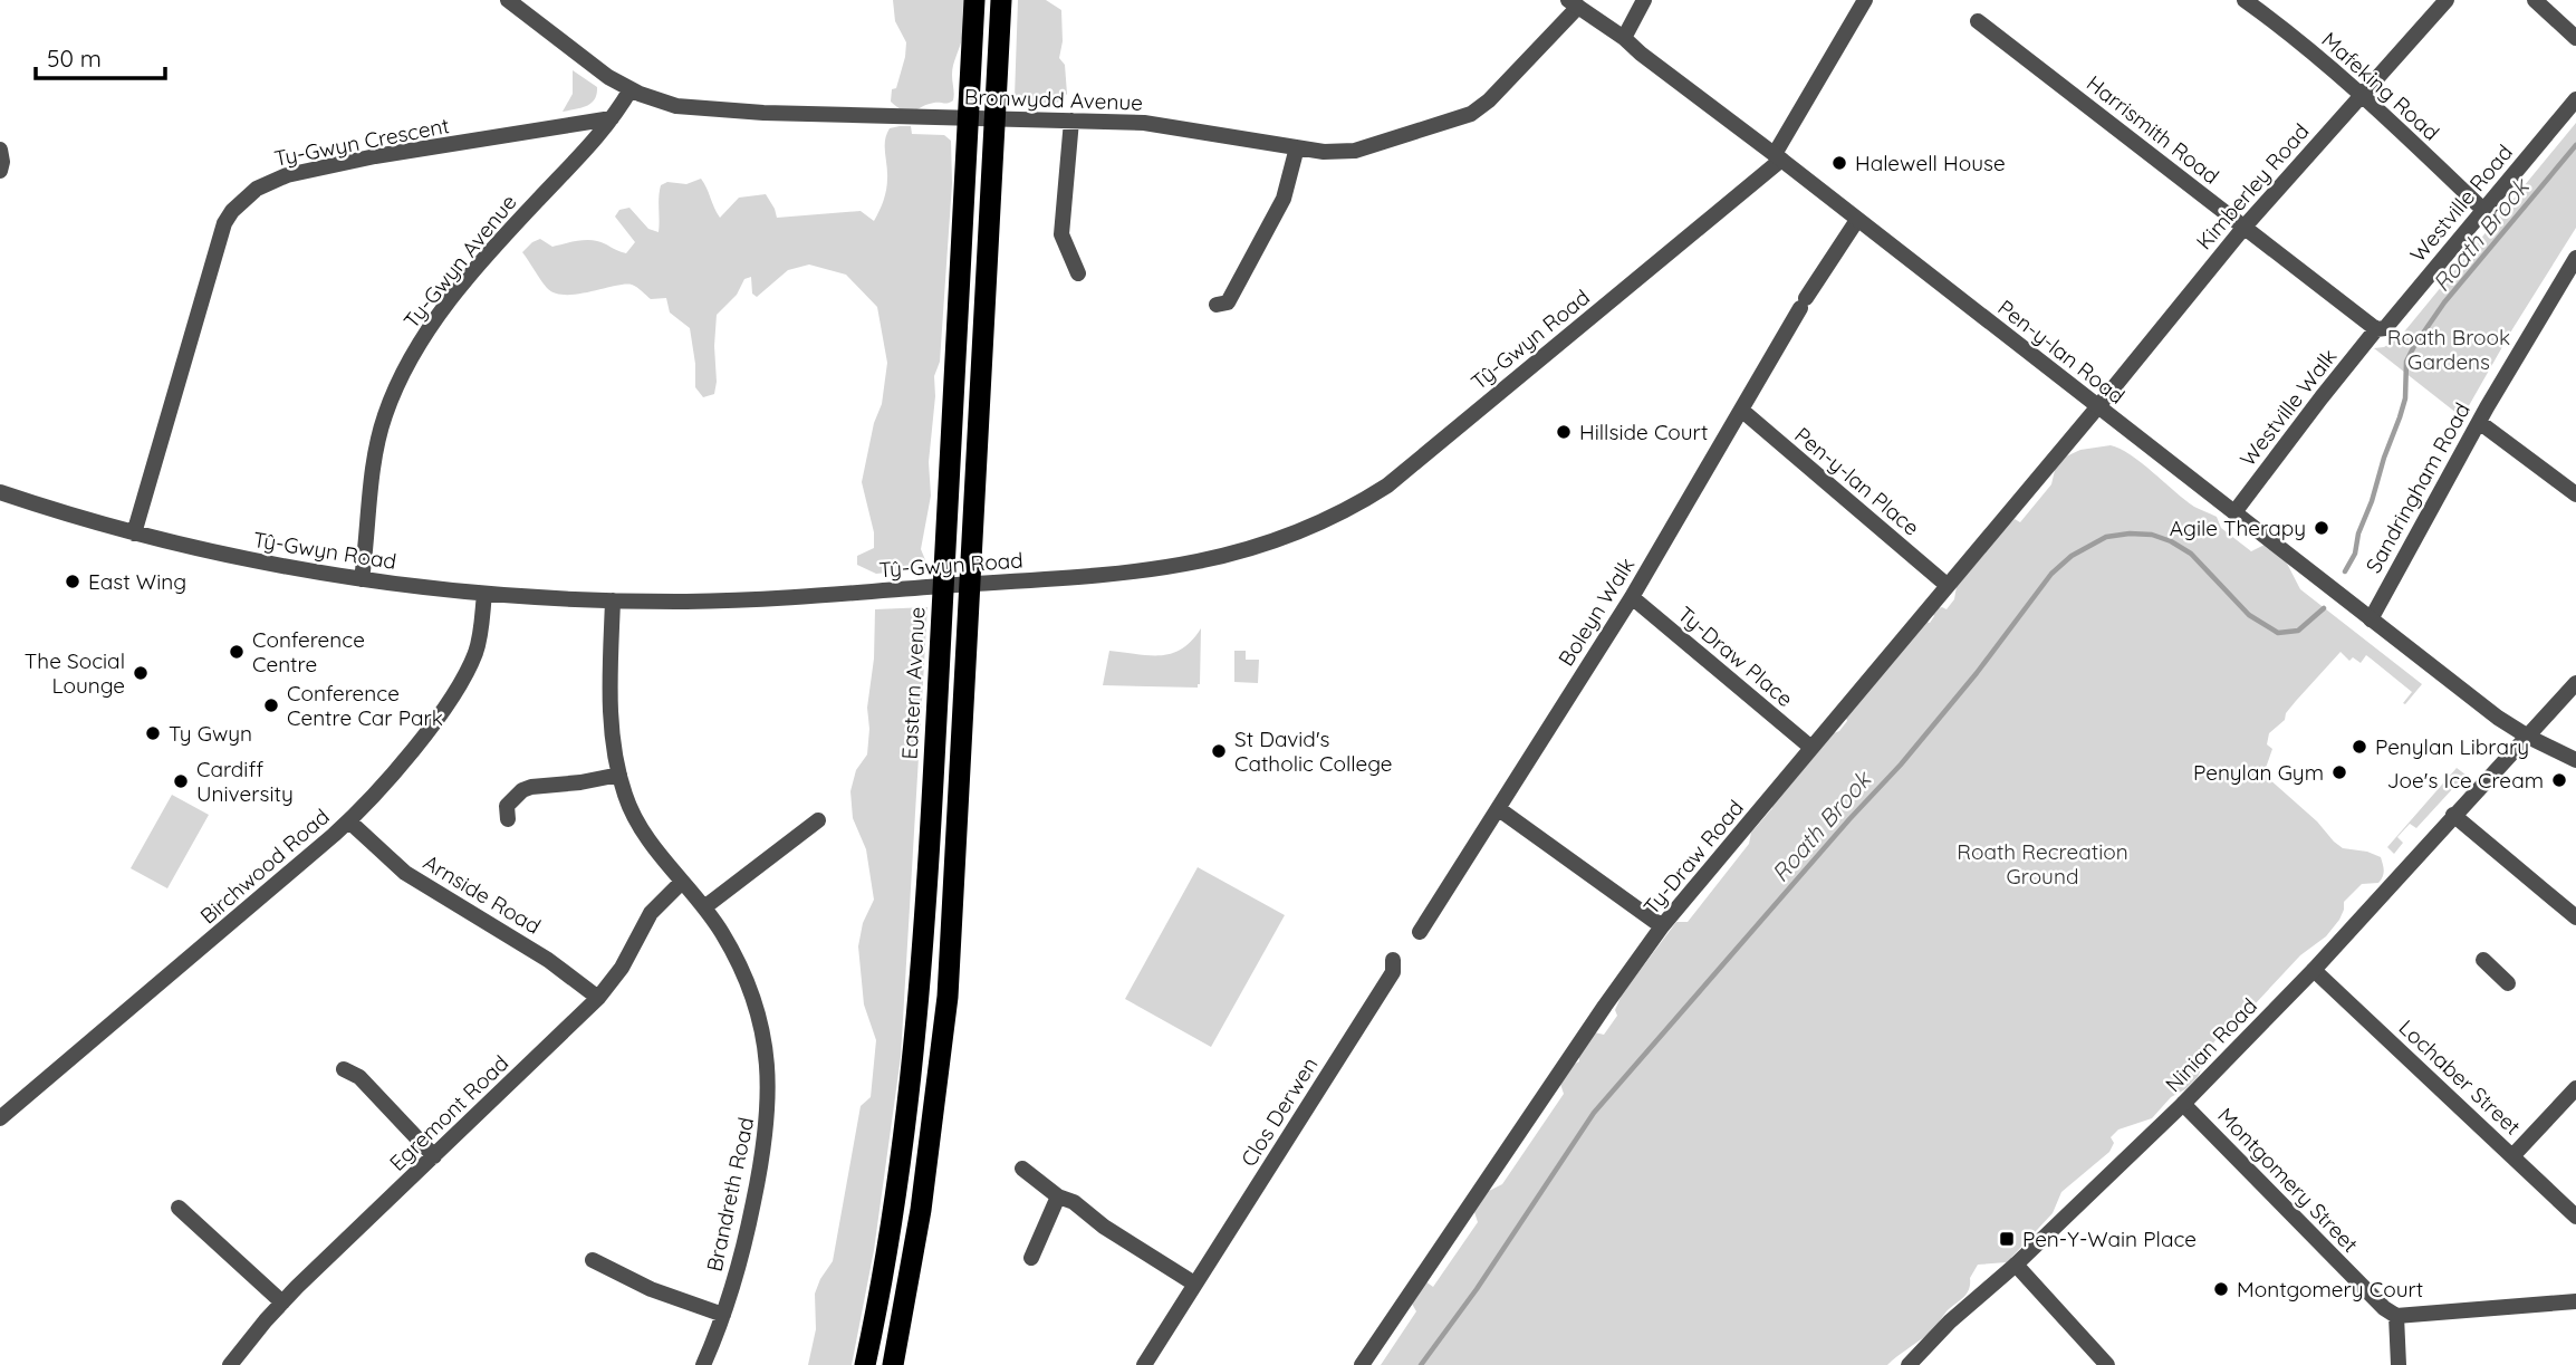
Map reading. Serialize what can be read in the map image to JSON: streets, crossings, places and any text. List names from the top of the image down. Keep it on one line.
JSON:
{"streets":{"highway":["Eastern Avenue"],"street":["Mafeking Road","Bronwydd Avenue","Harrismith Road","Ty-Gwyn Crescent","Kimberley Road","Westville Road","Ty-Gwyn Avenue","Tŷ-Gwyn Road","Pen-y-lan Road","Westville Walk","Pen-y-lan Place","Sandringham Road","Boleyn Walk","Ty-Draw Place","Ty-Draw Road","Birchwood Road","Arnside Road","Ninian Road","Lochaber Street","Clos Derwen","Egremont Road","Montgomery Street","Brandreth Road"]},"crossings":[["Mafeking Road","Kimberley Road"],["Mafeking Road","Westville Road"],["Bronwydd Avenue","Ty-Gwyn Avenue"],["Bronwydd Avenue","Pen-y-lan Road"],["Harrismith Road","Kimberley Road"],["Harrismith Road","Westville Road"],["Harrismith Road","Westville Walk"],["Ty-Gwyn Crescent","Ty-Gwyn Avenue"],["Ty-Gwyn Crescent","Tŷ-Gwyn Road"],["Kimberley Road","Pen-y-lan Road"],["Kimberley Road","Ty-Draw Road"],["Westville Road","Westville Walk"],["Ty-Gwyn Avenue","Tŷ-Gwyn Road"],["Tŷ-Gwyn Road","Pen-y-lan Road"],["Tŷ-Gwyn Road","Birchwood Road"],["Tŷ-Gwyn Road","Brandreth Road"],["Pen-y-lan Road","Westville Walk"],["Pen-y-lan Road","Sandringham Road"],["Pen-y-lan Road","Boleyn Walk"],["Pen-y-lan Road","Ty-Draw Road"],["Pen-y-lan Road","Ninian Road"],["Pen-y-lan Place","Boleyn Walk"],["Pen-y-lan Place","Ty-Draw Road"],["Boleyn Walk","Ty-Draw Place"],["Ty-Draw Place","Ty-Draw Road"],["Birchwood Road","Arnside Road"],["Arnside Road","Egremont Road"],["Ninian Road","Lochaber Street"],["Ninian Road","Montgomery Street"],["Egremont Road","Brandreth Road"]],"water":["Roath Brook"],"parks":["Roath Brook Gardens","Roath Recreation Ground"],"places":{"other":["Halewell House","Hillside Court","Agile Therapy","East Wing","Conference Centre","The Social Lounge","Conference Centre Car Park","Ty Gwyn","Penylan Library","St David's Catholic College","Penylan Gym","Joe's Ice Cream","Cardiff University","Montgomery Court"],"transit":["Pen-Y-Wain Place"]},"scale_bar":"50 m"}
